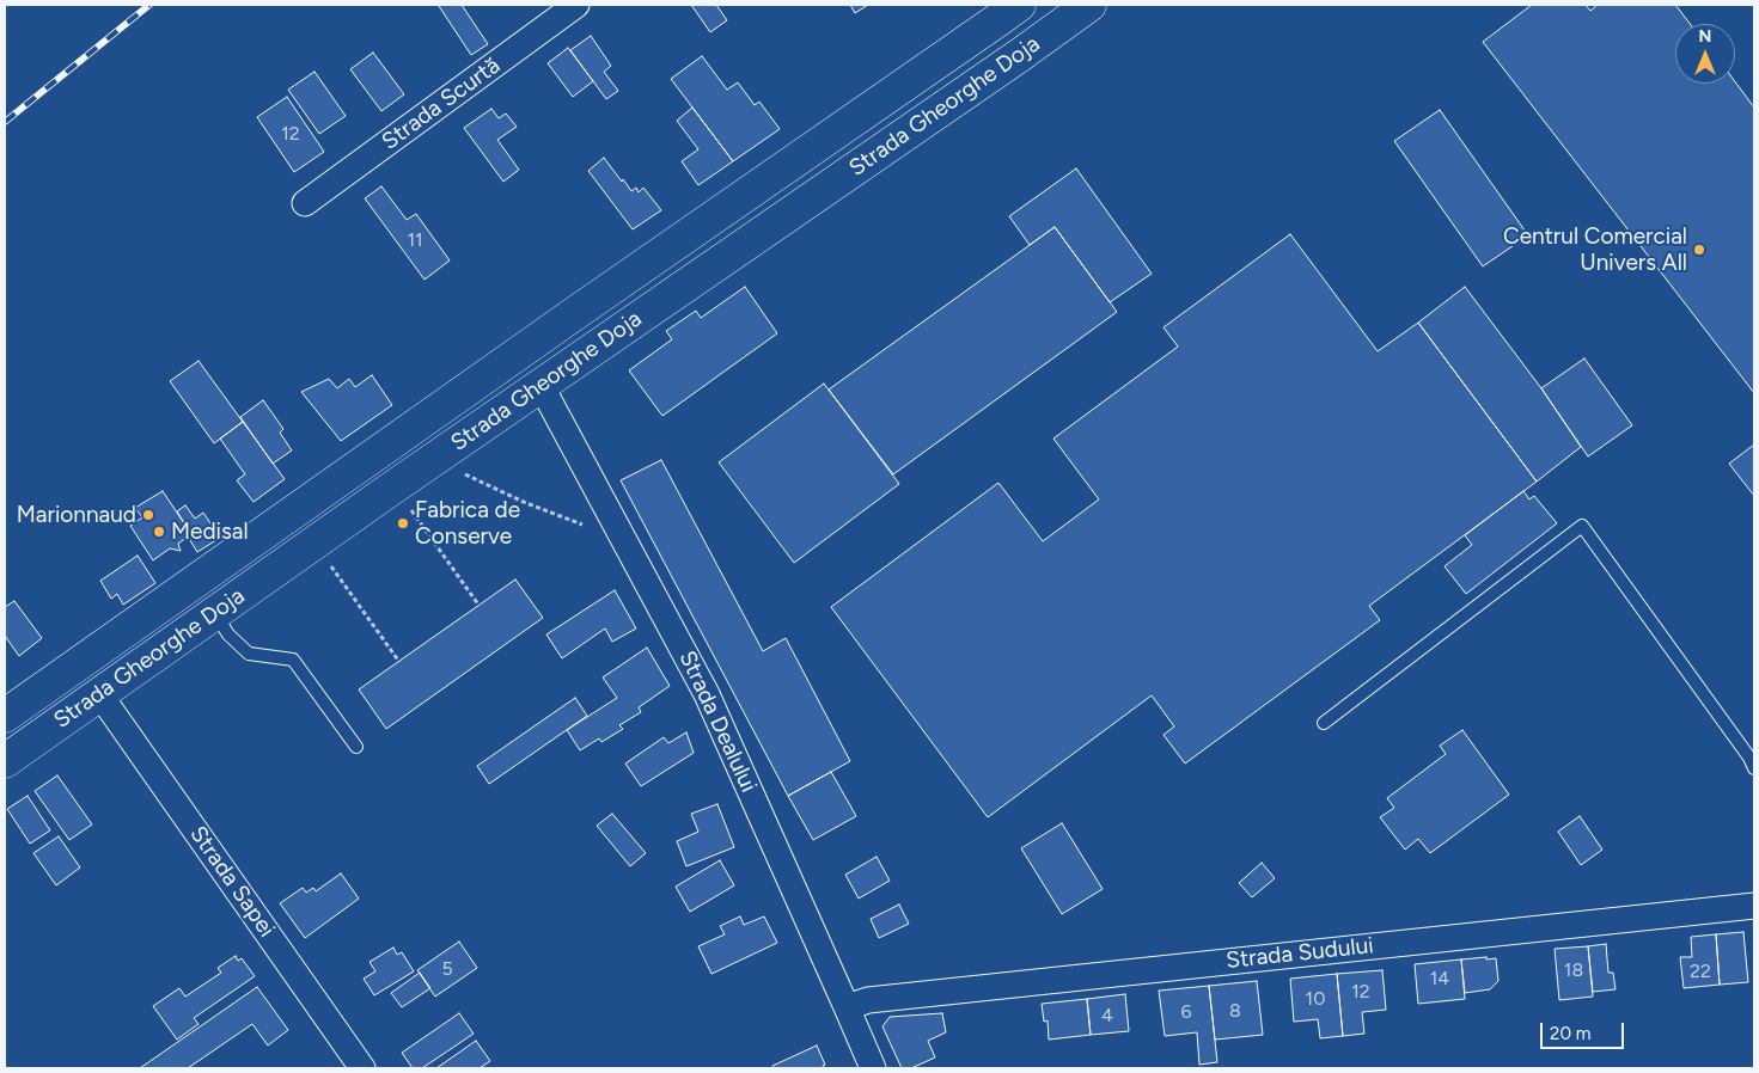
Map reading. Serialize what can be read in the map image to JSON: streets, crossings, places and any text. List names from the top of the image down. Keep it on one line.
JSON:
{"streets":{"main road":["Strada Gheorghe Doja"],"street":["Strada Scurtă","Strada Dealului","Strada Sapei","Strada Sudului"]},"crossings":[["Strada Gheorghe Doja","Strada Dealului"],["Strada Gheorghe Doja","Strada Sapei"],["Strada Dealului","Strada Sudului"]],"places":["Centrul Comercial Univers All","Marionnaud","Fabrica de Conserve","Medisal"],"house_numbers":["12","11","5","18","22","14","12","10","8","6","4"],"scale_bar":"20 m","north":"top"}
